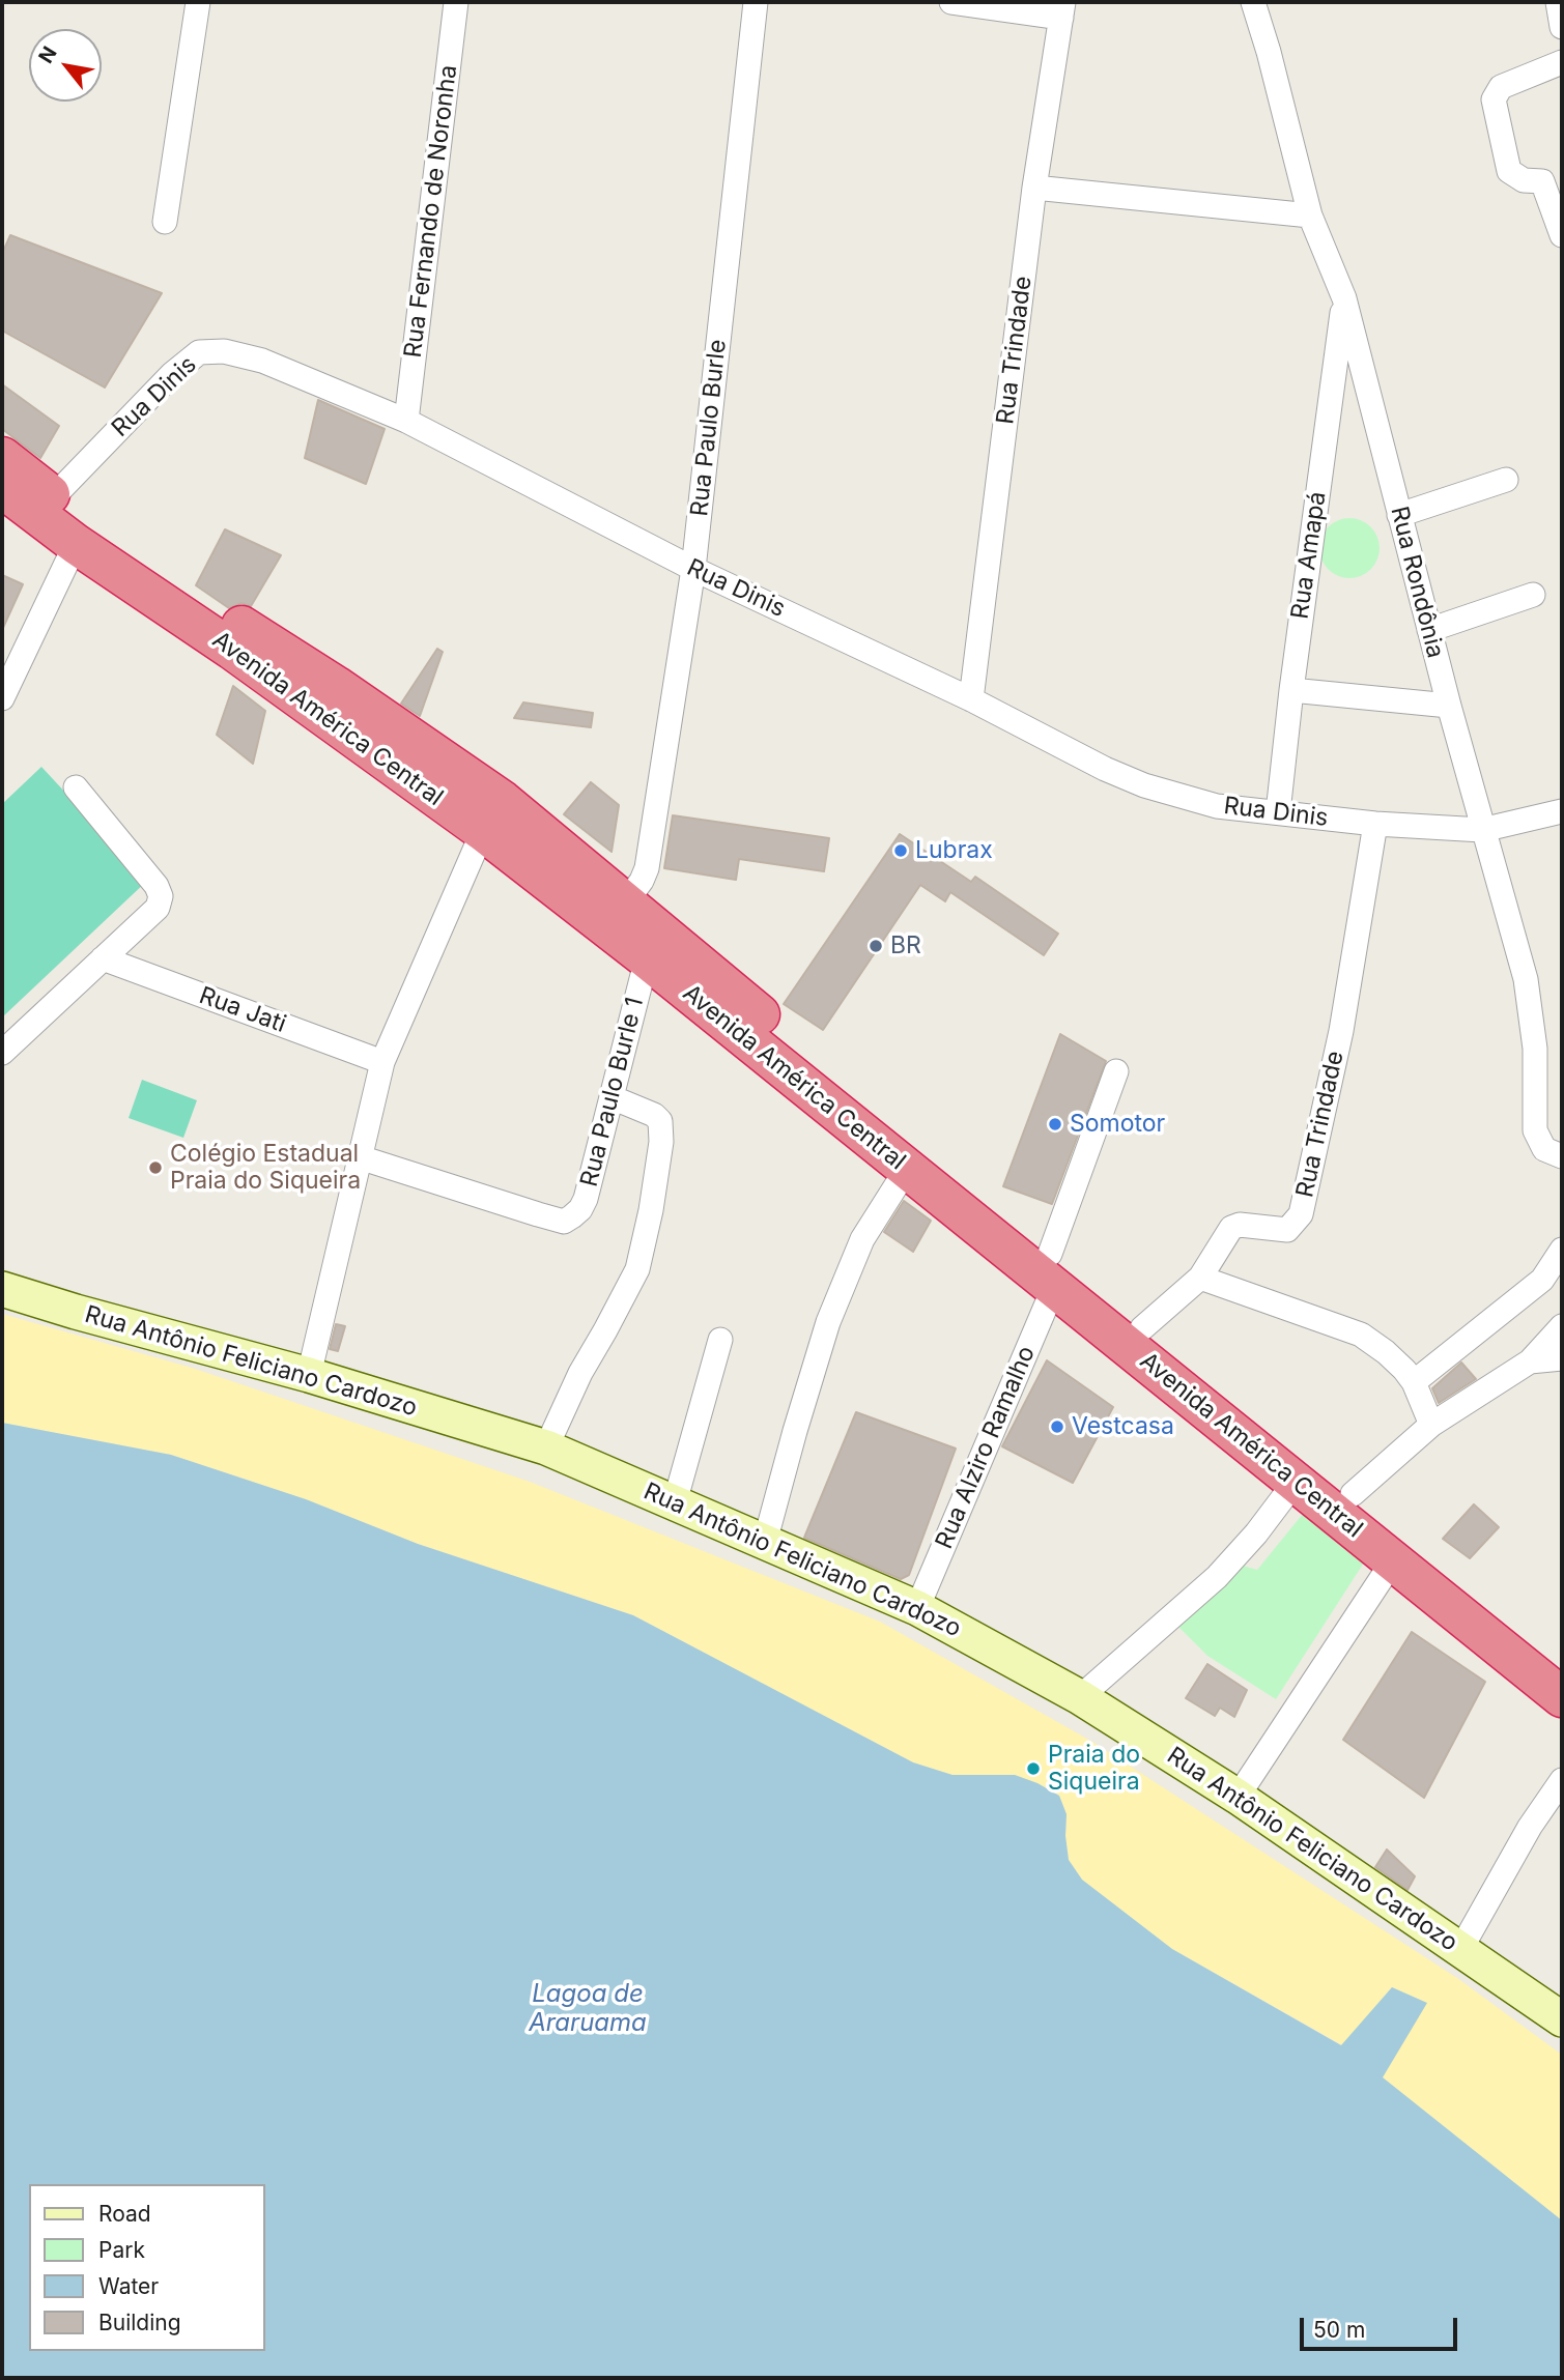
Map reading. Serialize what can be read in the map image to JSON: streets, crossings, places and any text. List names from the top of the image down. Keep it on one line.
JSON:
{"streets":{"highway":["Avenida América Central"],"street":["Rua Fernando de Noronha","Rua Trindade","Rua Dinis","Rua Paulo Burle","Rua Amapá","Rua Rondônia","Rua Jati","Rua Paulo Burle 1","Rua Antônio Feliciano Cardozo","Rua Alziro Ramalho"]},"crossings":[["Rua Fernando de Noronha","Rua Dinis"],["Rua Trindade","Rua Dinis"],["Rua Trindade","Avenida América Central"],["Rua Dinis","Rua Paulo Burle"],["Rua Dinis","Rua Amapá"],["Rua Dinis","Rua Rondônia"],["Rua Dinis","Avenida América Central"],["Rua Paulo Burle","Avenida América Central"],["Rua Amapá","Rua Rondônia"],["Avenida América Central","Rua Paulo Burle 1"],["Avenida América Central","Rua Alziro Ramalho"],["Rua Antônio Feliciano Cardozo","Rua Alziro Ramalho"]],"water":["Lagoa de Araruama"],"places":["Lubrax","BR","Somotor","Colégio Estadual Praia do Siqueira","Vestcasa","Praia do Siqueira"],"legend":["Road","Park","Water","Building"],"scale_bar":"50 m","north":"top left"}
